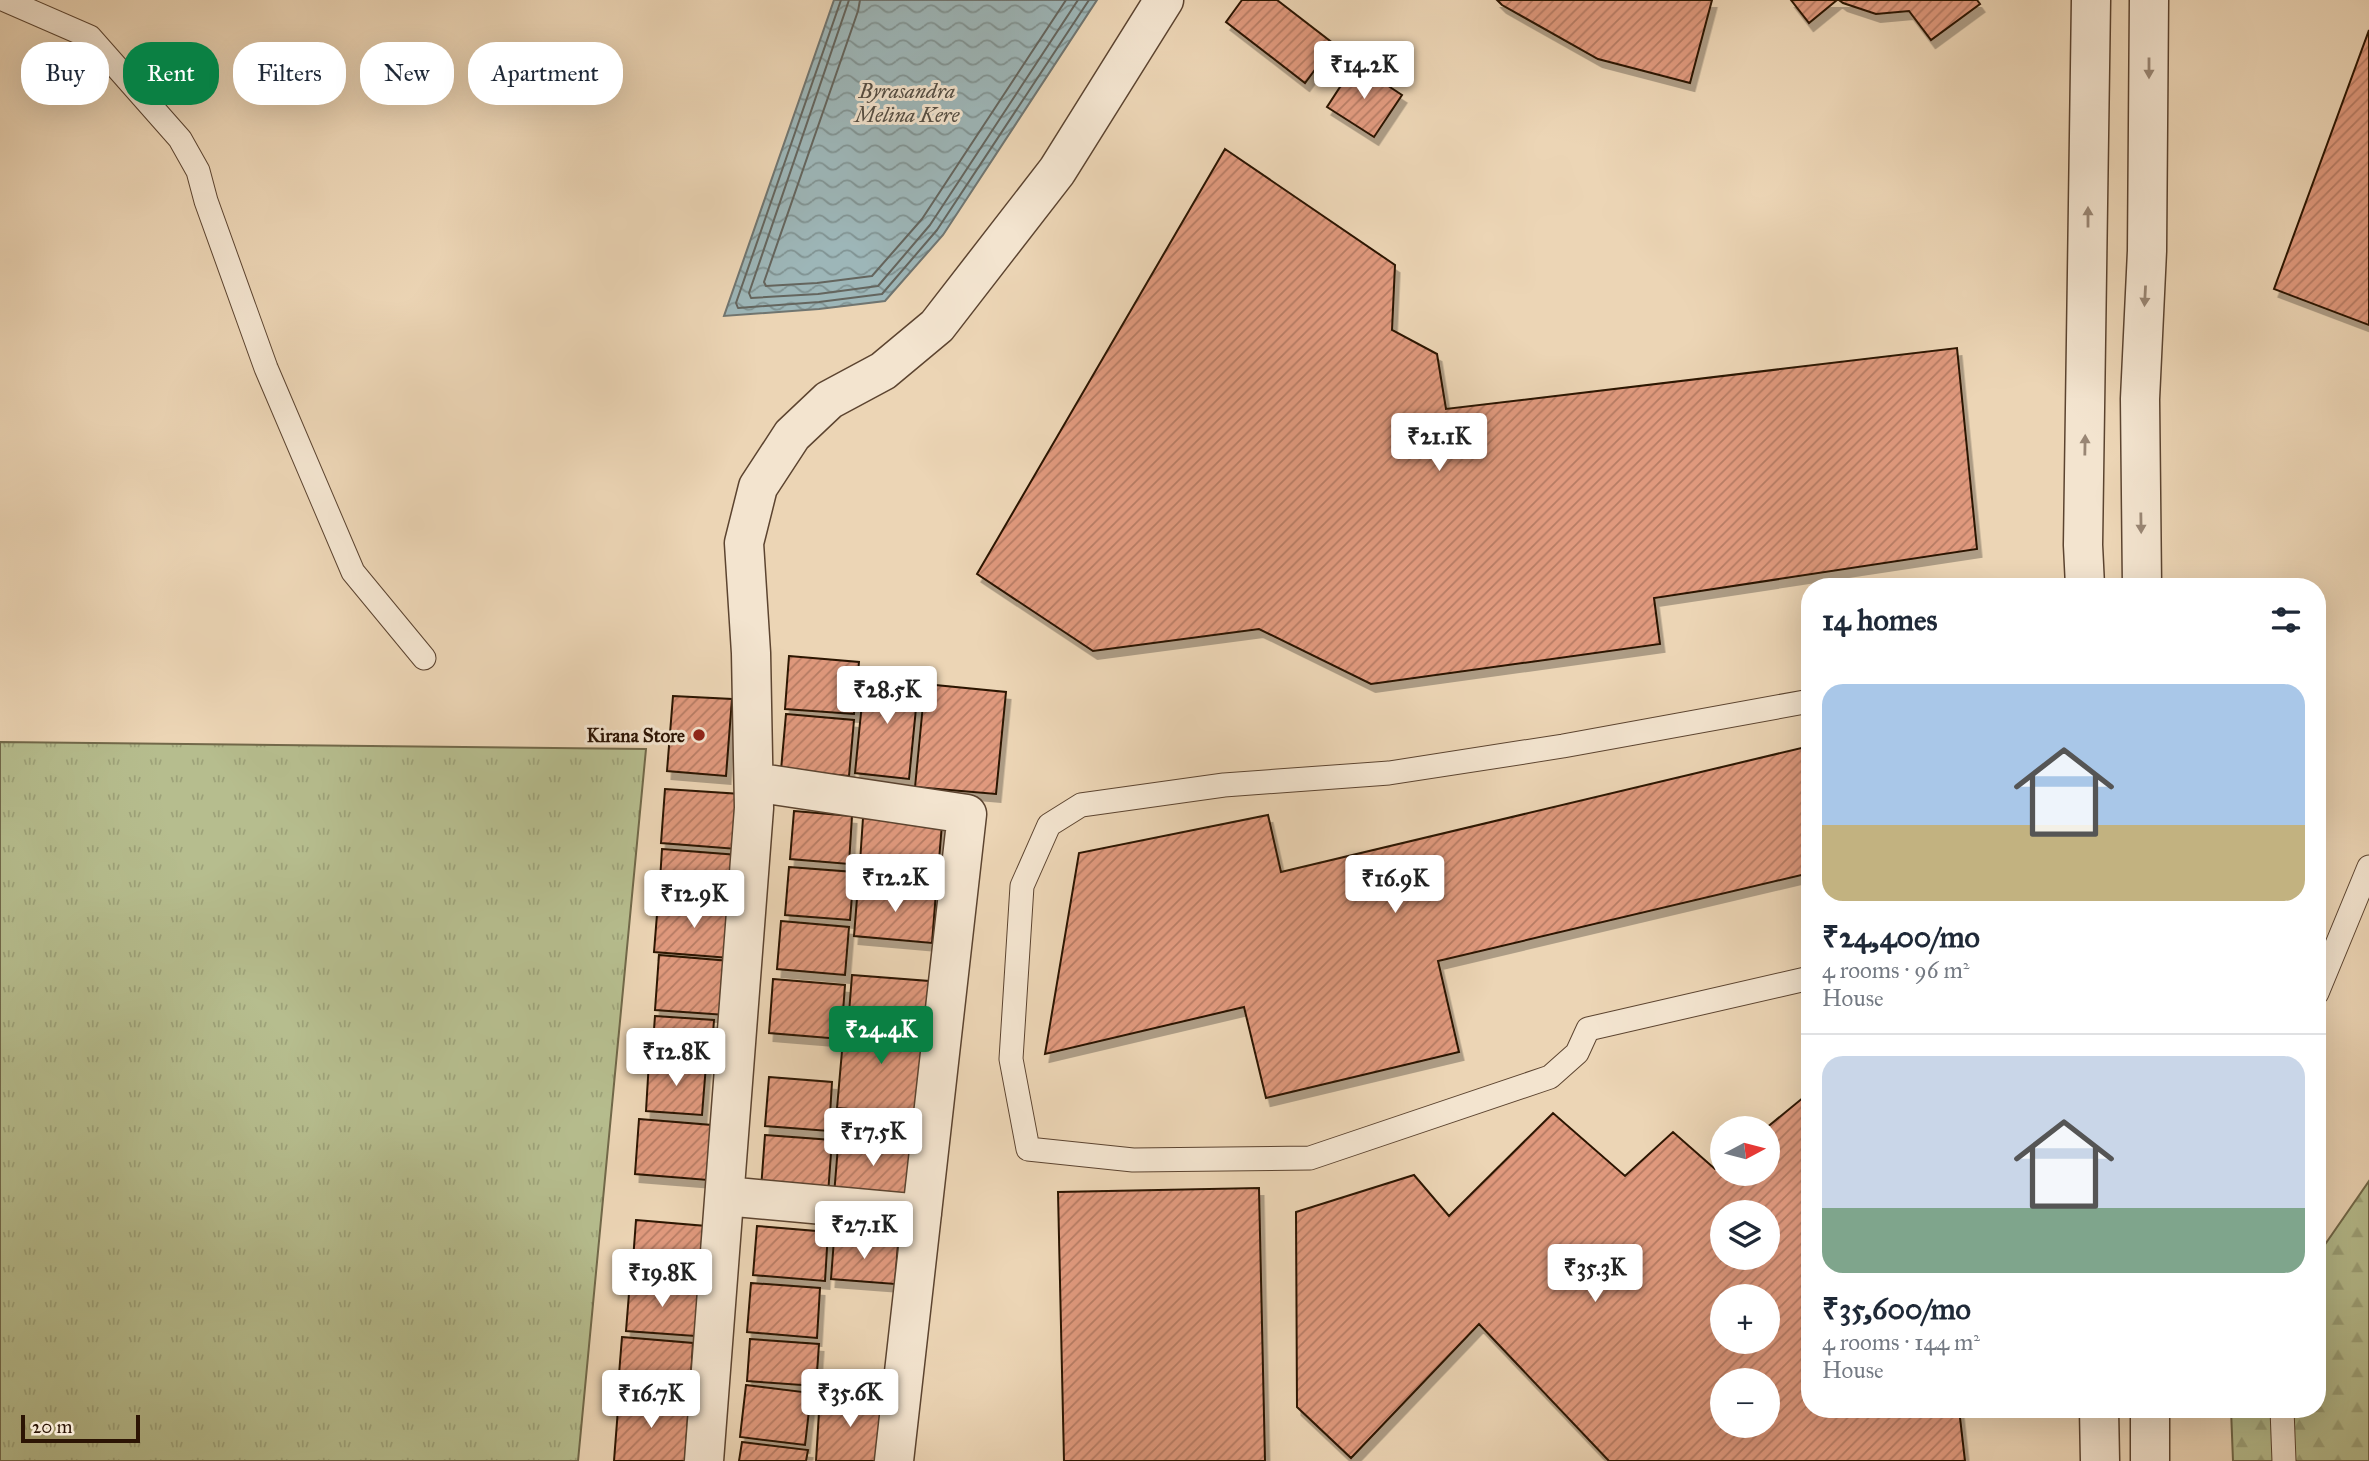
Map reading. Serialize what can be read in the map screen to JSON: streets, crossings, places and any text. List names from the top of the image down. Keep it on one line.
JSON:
{"water":["Byrasandra Melina Kere"],"places":["Kirana Store"],"scale_bar":"20 m","north":"right","page":{"price":["₹14.2K","₹21.1K","₹28.5K","₹12.2K","₹16.9K","₹12.9K","₹24.4K","₹12.8K","₹17.5K","₹27.1K","₹35.3K","₹19.8K","₹35.6K","₹16.7K"],"chip":["Buy","Rent","Filters","New","Apartment"],"heading":"14 homes","list":[{"name":"₹24,400/mo","note":"4 rooms · 96 m² · House"},{"name":"₹35,600/mo","note":"4 rooms · 144 m² · House"}],"map_buttons":["+","−"],"scale":"20 m"}}
